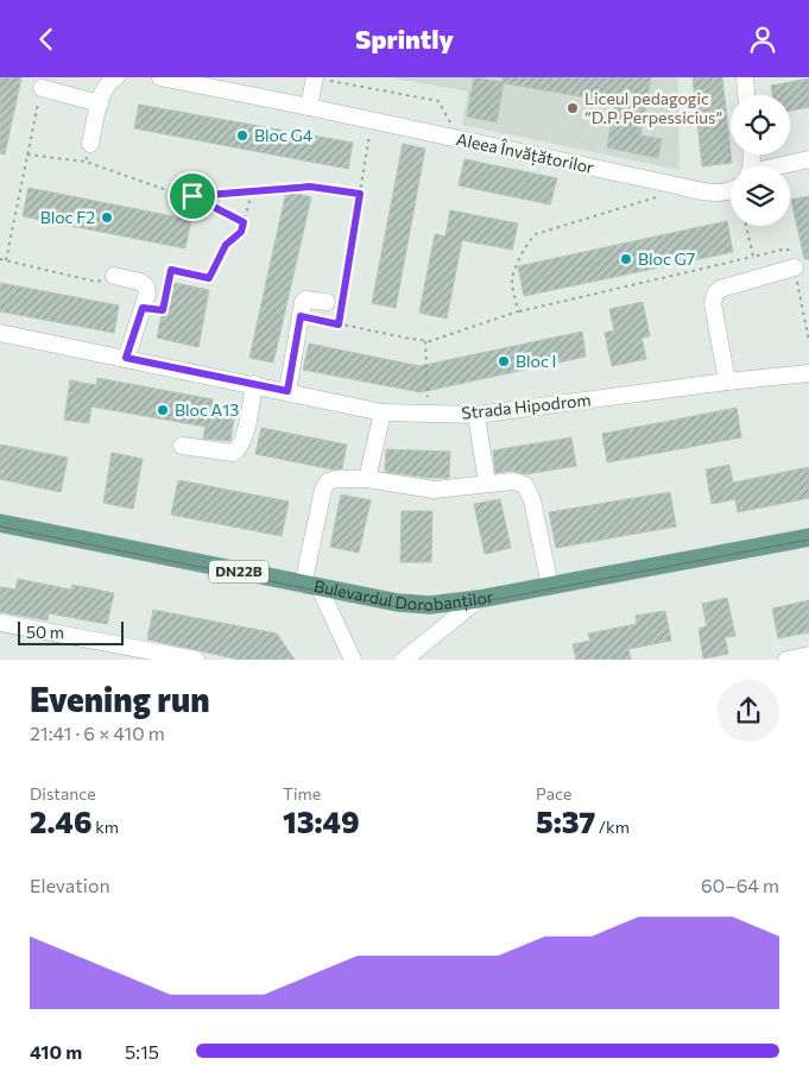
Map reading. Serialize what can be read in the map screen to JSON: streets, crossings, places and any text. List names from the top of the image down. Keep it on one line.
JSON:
{"streets":{"main road":["DN22B","Bulevardul Dorobanților"],"street":["Aleea Învățătorilor","Strada Hipodrom"]},"places":["Liceul pedagogic ”D.P. Perpessicius”","Bloc G4","Bloc F2","Bloc G7","Bloc I","Bloc A13"],"scale_bar":"50 m","page":{"header":"Sprintly","scale":"50 m","heading":["Evening run","21:41 · 6 × 410 m"],"stats":[["Distance","2.46 km"],["Time","13:49"],["Pace","5:37 /km"]],"chart":["Elevation","60–64 m"],"list":[{"name":"410 m","note":"5:15"}]}}
